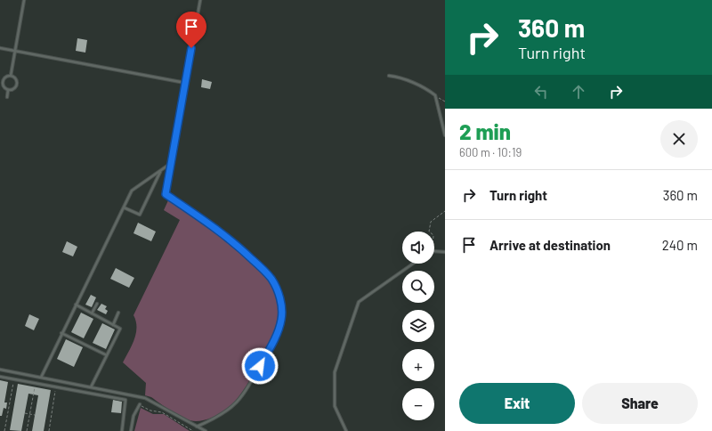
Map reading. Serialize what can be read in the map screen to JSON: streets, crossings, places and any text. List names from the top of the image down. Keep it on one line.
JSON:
{"page":{"turn":["360 m","Turn right"],"heading":["2 min","600 m · 10:19"],"list":[{"name":"Turn right","value":"360 m"},{"name":"Arrive at destination","value":"240 m"}],"map_buttons":["+","−"],"buttons":["Exit","Share"]}}
